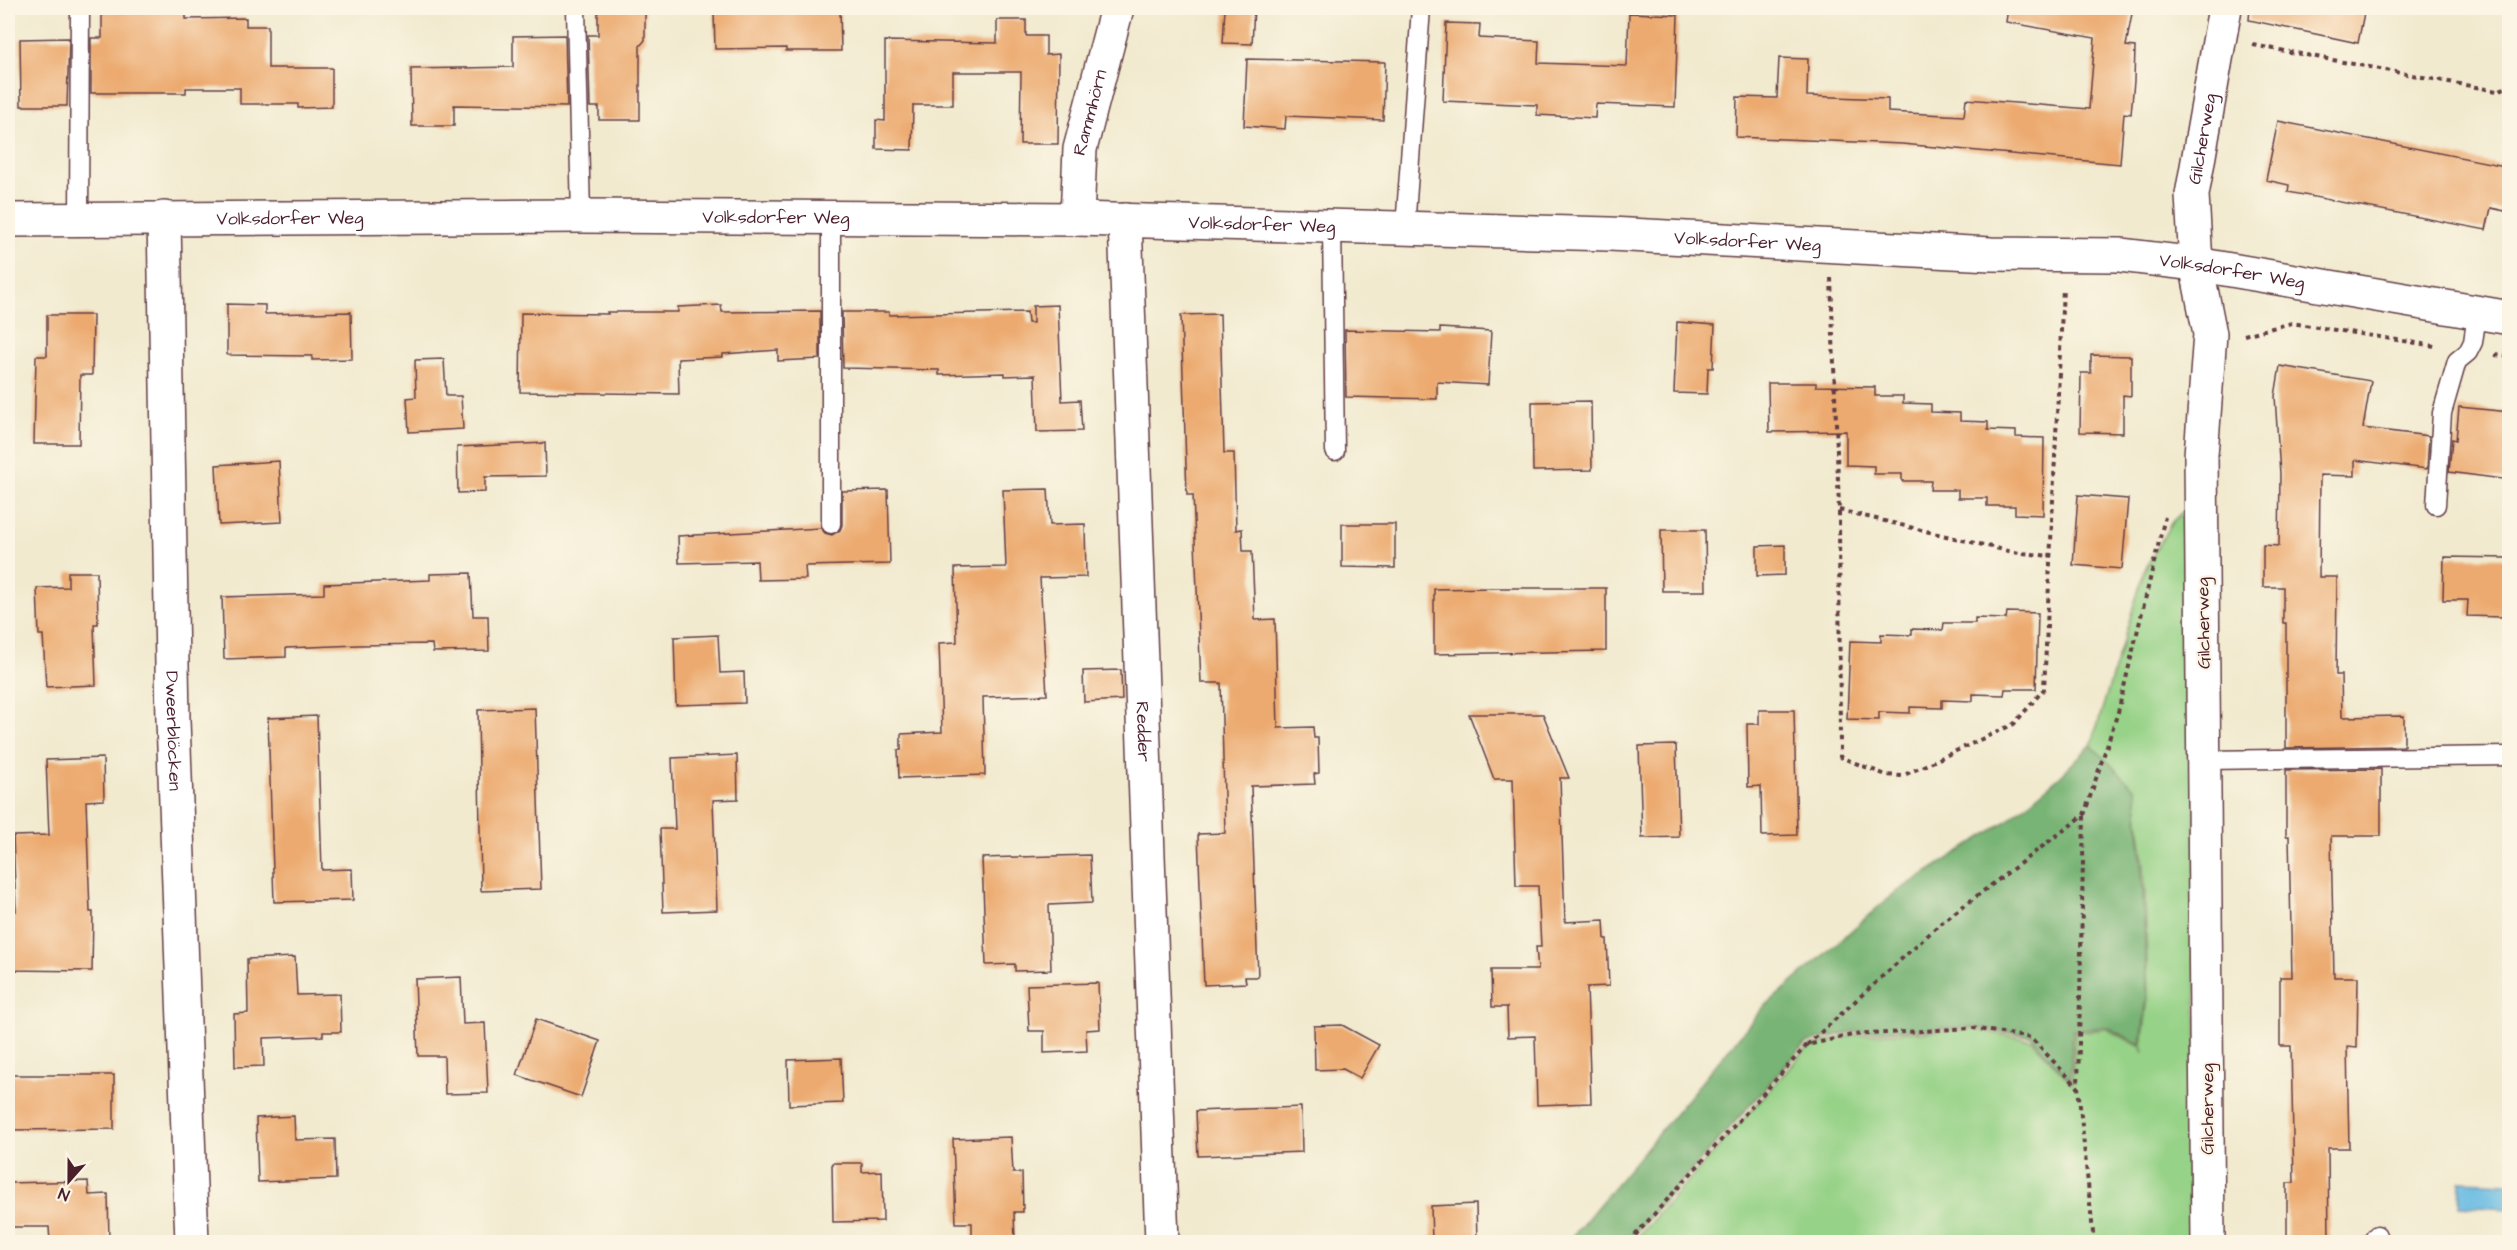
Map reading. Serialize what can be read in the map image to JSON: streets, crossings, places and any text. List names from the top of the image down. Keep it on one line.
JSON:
{"streets":{"street":["Rammhörn","Gilcherweg","Volksdorfer Weg","Dweerblöcken","Redder"]},"crossings":[["Rammhörn","Volksdorfer Weg"],["Gilcherweg","Volksdorfer Weg"],["Volksdorfer Weg","Dweerblöcken"],["Volksdorfer Weg","Redder"]],"north":"bottom"}
